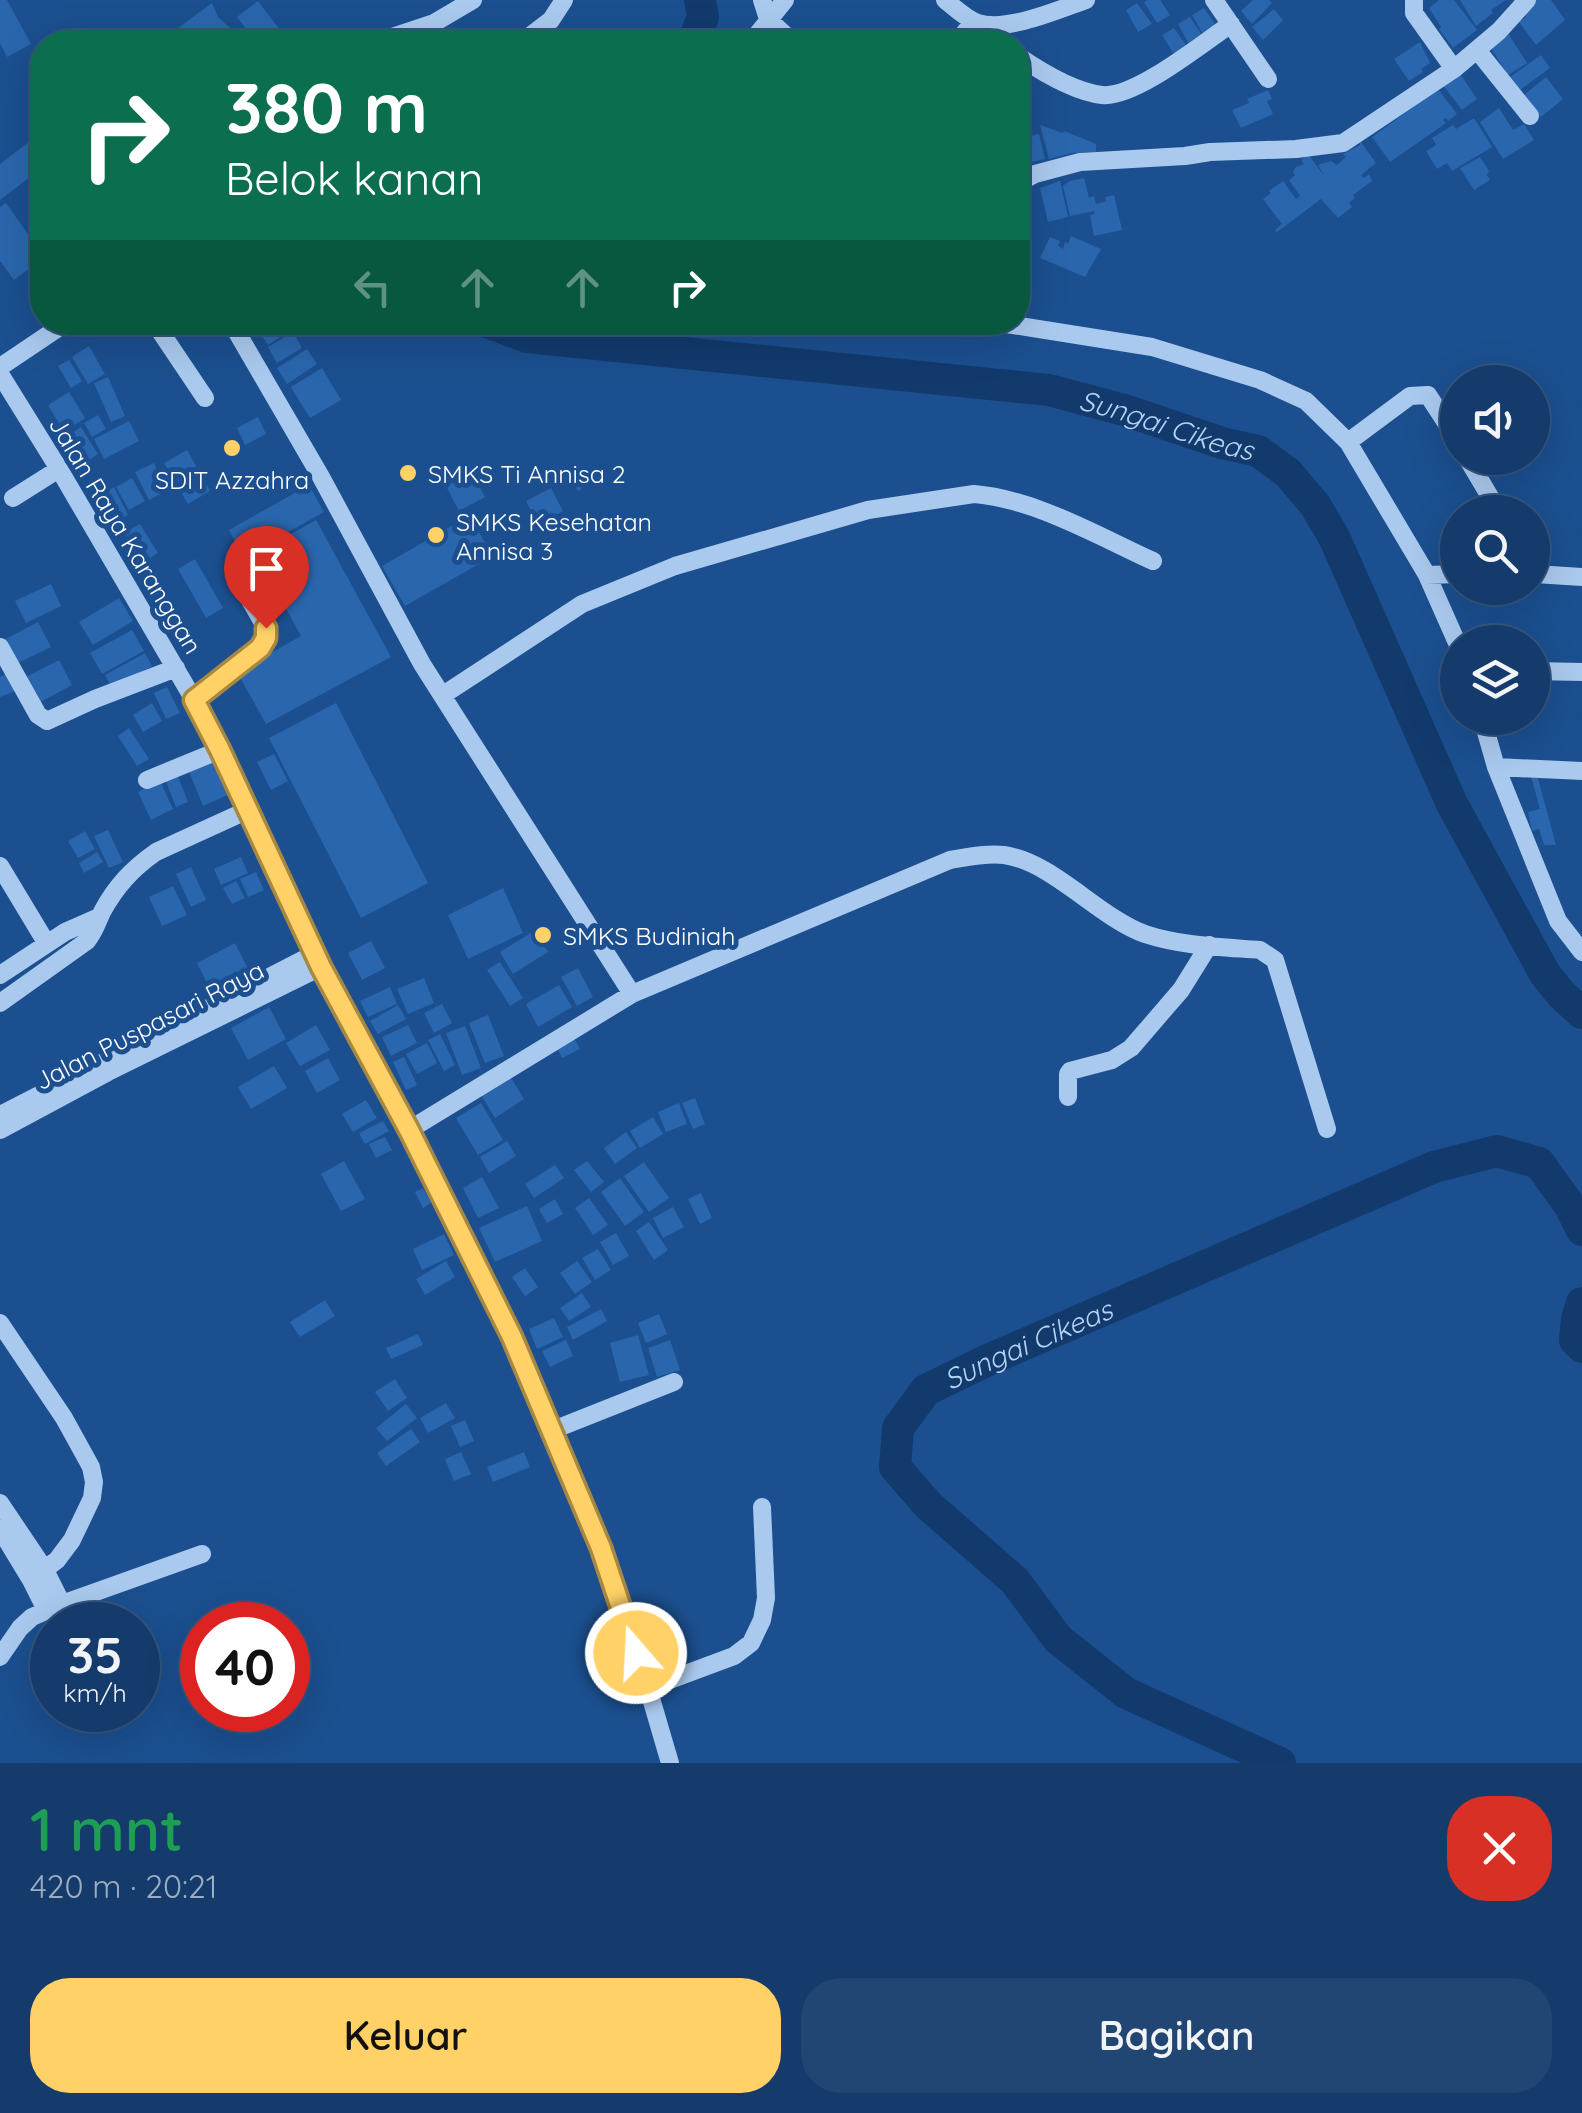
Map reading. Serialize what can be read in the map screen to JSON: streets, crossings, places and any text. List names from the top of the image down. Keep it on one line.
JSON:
{"streets":{"street":["Jalan Raya Karanggan","Jalan Puspasari Raya"]},"crossings":[["Jalan Raya Karanggan","Jalan Puspasari Raya"]],"water":["Sungai Cikeas"],"places":["SDIT Azzahra","SMKS Ti Annisa 2","SMKS Kesehatan Annisa 3","SMKS Budiniah"],"page":{"turn":["380 m","Belok kanan"],"speed":"35 km/h","limit":"40","heading":["1 mnt","420 m · 20:21"],"buttons":["Keluar","Bagikan"]}}
